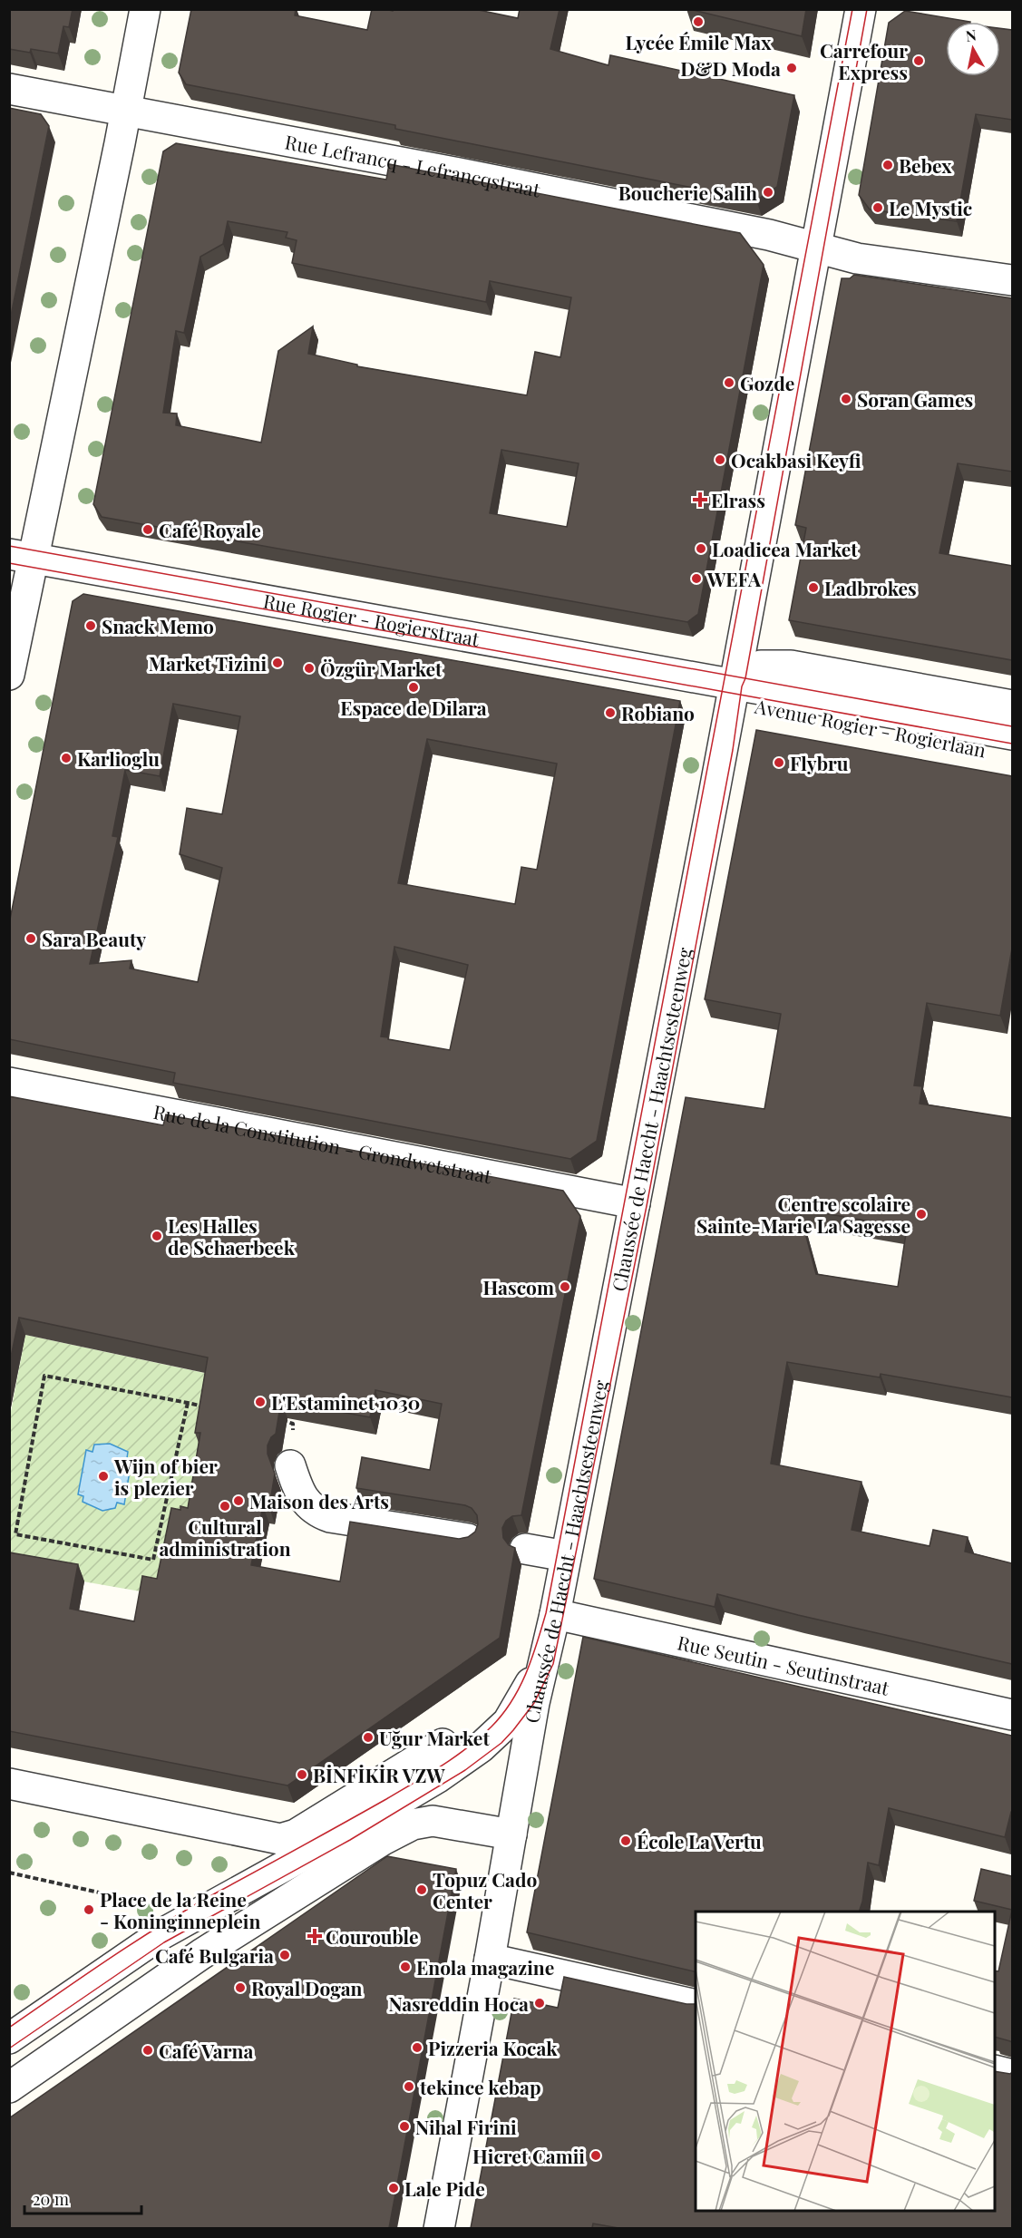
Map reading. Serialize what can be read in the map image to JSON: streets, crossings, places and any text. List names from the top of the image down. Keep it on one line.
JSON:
{"streets":{"street":["Rue Lefrancq - Lefrancqstraat","Rue Rogier - Rogierstraat","Avenue Rogier - Rogierlaan","Chaussée de Haecht - Haachtsesteenweg","Rue de la Constitution - Grondwetstraat","Rue Seutin - Seutinstraat"]},"crossings":[["Rue Lefrancq - Lefrancqstraat","Chaussée de Haecht - Haachtsesteenweg"],["Rue Rogier - Rogierstraat","Avenue Rogier - Rogierlaan"],["Rue Rogier - Rogierstraat","Chaussée de Haecht - Haachtsesteenweg"],["Avenue Rogier - Rogierlaan","Chaussée de Haecht - Haachtsesteenweg"],["Chaussée de Haecht - Haachtsesteenweg","Rue de la Constitution - Grondwetstraat"],["Chaussée de Haecht - Haachtsesteenweg","Rue Seutin - Seutinstraat"]],"places":{"other":["Lycée Émile Max","Carrefour Express","D&D Moda","Bebex","Boucherie Salih","Le Mystic","Gozde","Soran Games","Ocakbasi Keyfi","Café Royale","Loadicea Market","WEFA","Ladbrokes","Snack Memo","Market Tizini","Özgür Market","Espace de Dilara","Robiano","Karlioglu","Flybru","Sara Beauty","Centre scolaire Sainte-Marie La Sagesse","Les Halles de Schaerbeek","Hascom","L'Estaminet 1030","Wijn of bier is plezier","Maison des Arts","Cultural administration","Uğur Market","BİNFİKİR VZW","École La Vertu","Topuz Cado Center","Place de la Reine - Koninginneplein","Café Bulgaria","Enola magazine","Royal Dogan","Nasreddin Hoca","Pizzeria Kocak","Café Varna","tekince kebap","Nihal Firini","Hicret Camii","Lale Pide"],"health":["Elrass","Courouble"]},"scale_bar":"20 m","north":"top"}
